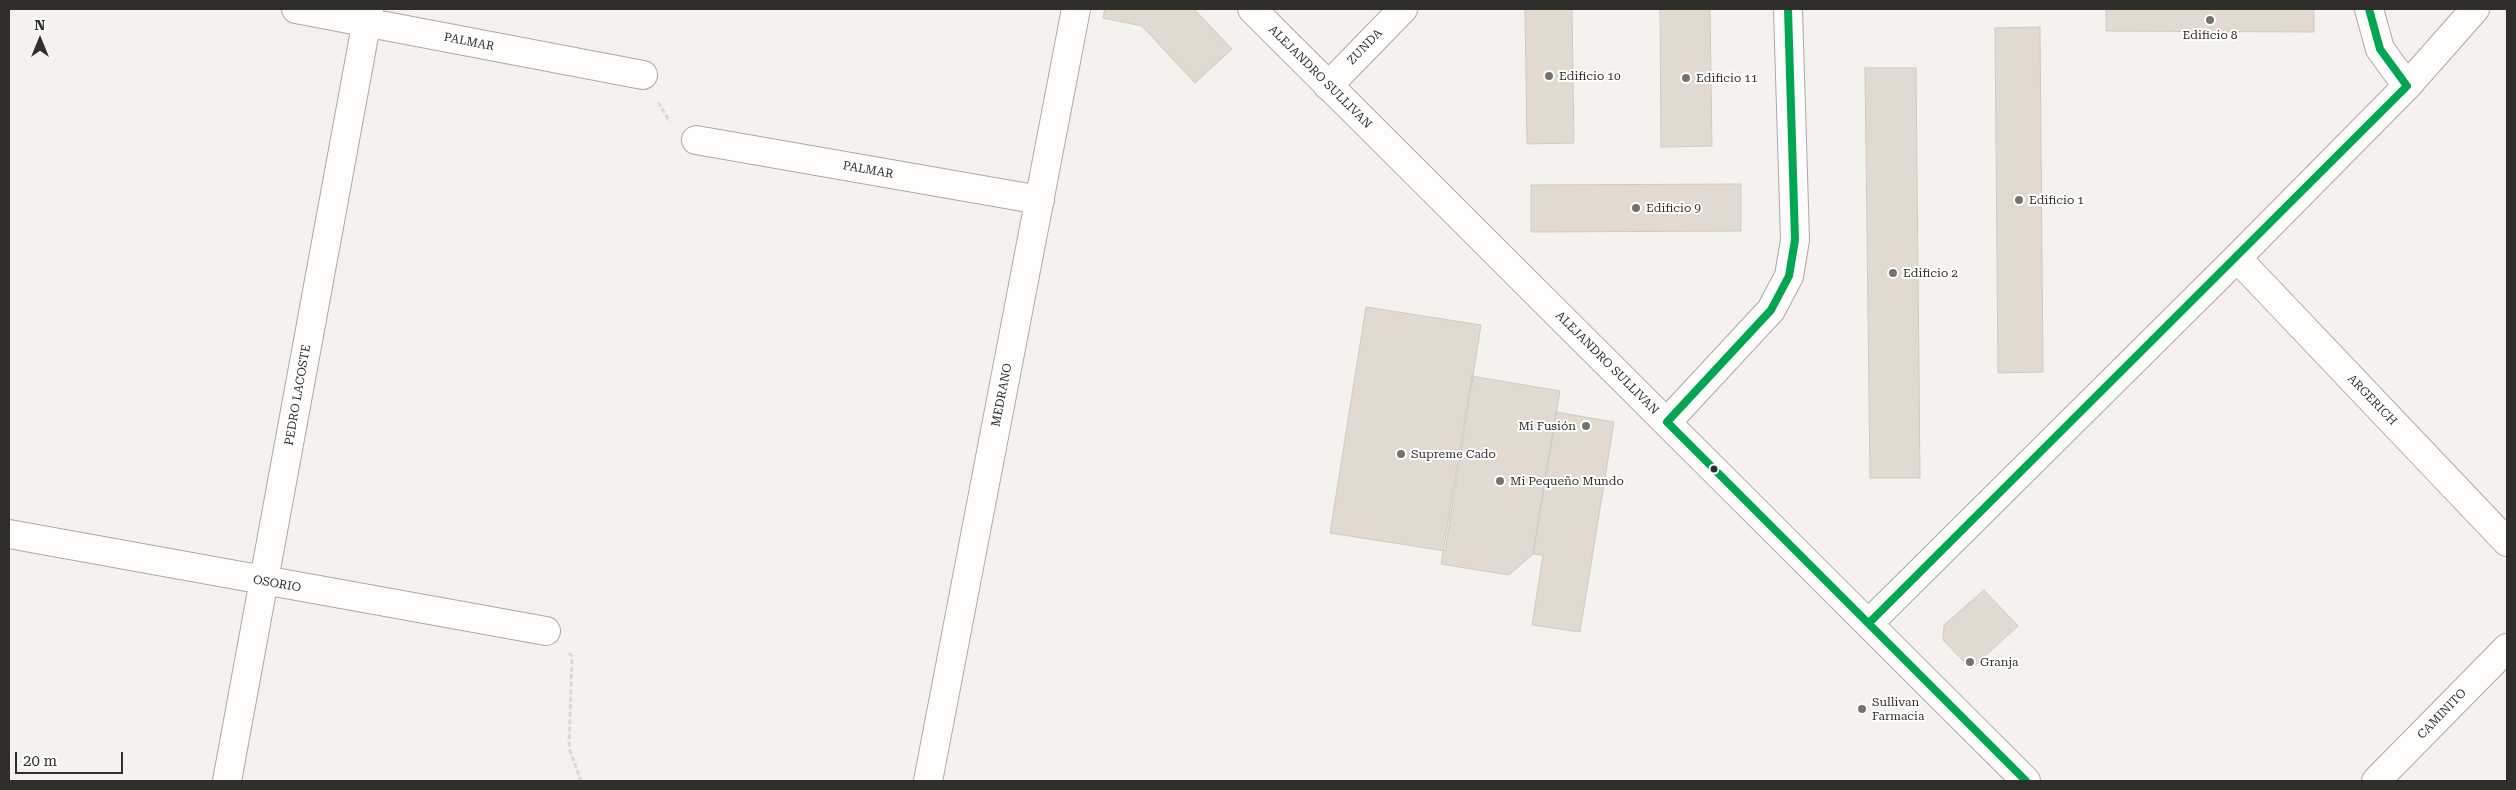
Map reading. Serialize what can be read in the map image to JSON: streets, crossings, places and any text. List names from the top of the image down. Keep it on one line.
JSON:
{"streets":{"street":["PALMAR","ZUNDA","ALEJANDRO SULLIVAN","PEDRO LACOSTE","MEDRANO","ARGERICH","OSORIO","CAMINITO"]},"crossings":[["PALMAR","PEDRO LACOSTE"],["PALMAR","MEDRANO"],["ZUNDA","ALEJANDRO SULLIVAN"],["PEDRO LACOSTE","OSORIO"]],"places":["Edificio 8","Edificio 10","Edificio 11","Edificio 1","Edificio 9","Edificio 2","Mi Fusión","Supreme Cado","Mi Pequeño Mundo","Granja","Sullivan Farmacia"],"scale_bar":"20 m","north":"top"}
